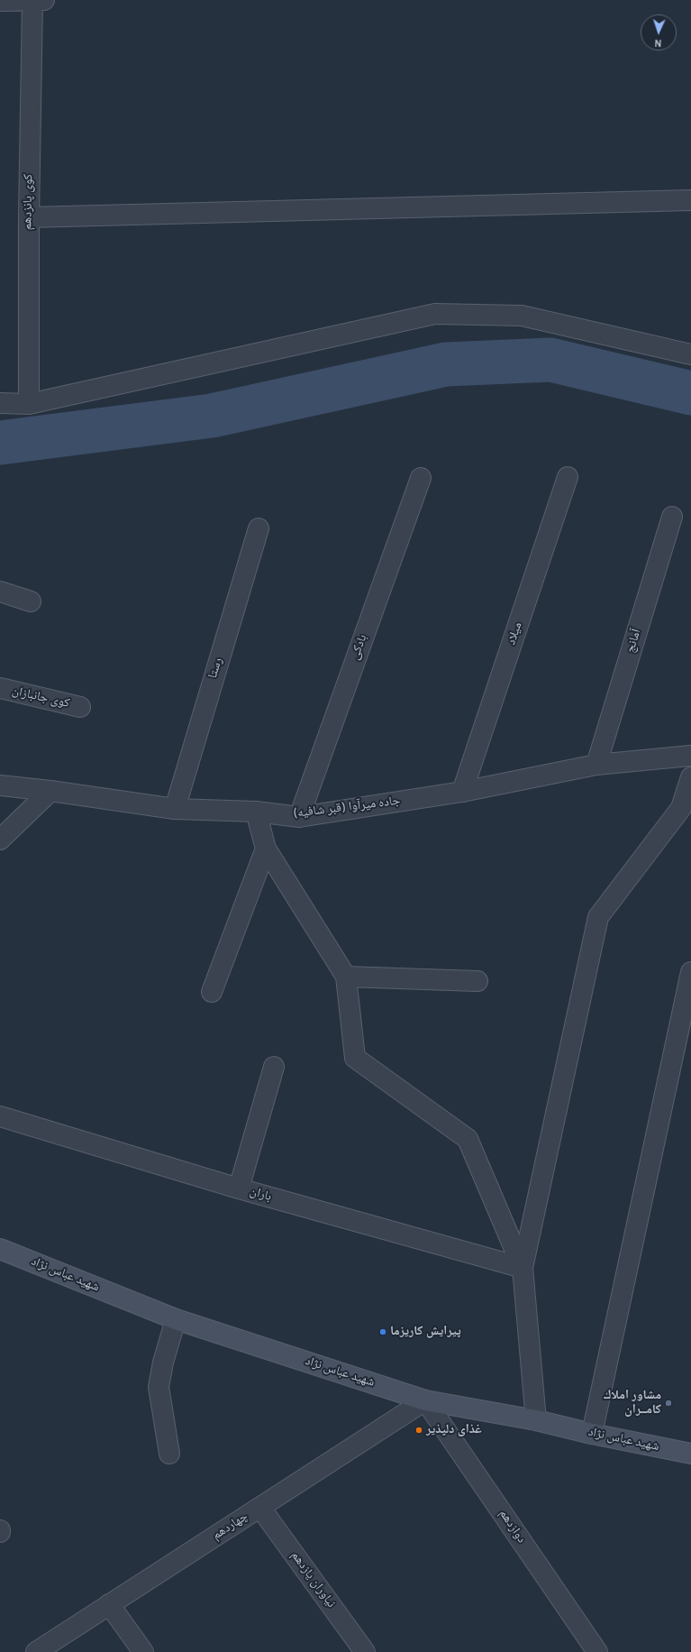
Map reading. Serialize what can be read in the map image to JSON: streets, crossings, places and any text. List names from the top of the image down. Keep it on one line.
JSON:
{"streets":{"main road":["شهید عباس نژاد"],"street":["کوی پانزدهم","میلاد","آمانج","بادکی","رستا","کوی جانبازان","جاده میرآوا (قبر شافیه)","باران","چهاردهم","دوازدهم","نیاوران یازدهم"]},"crossings":[["میلاد","جاده میرآوا (قبر شافیه)"],["آمانج","جاده میرآوا (قبر شافیه)"],["بادکی","جاده میرآوا (قبر شافیه)"],["رستا","جاده میرآوا (قبر شافیه)"],["شهید عباس نژاد","چهاردهم"],["شهید عباس نژاد","دوازدهم"],["چهاردهم","دوازدهم"],["چهاردهم","نیاوران یازدهم"]],"places":["پیرایش کاریزما","مشاور املاك كامــران","غذای دلپذیر"],"north":"bottom"}
